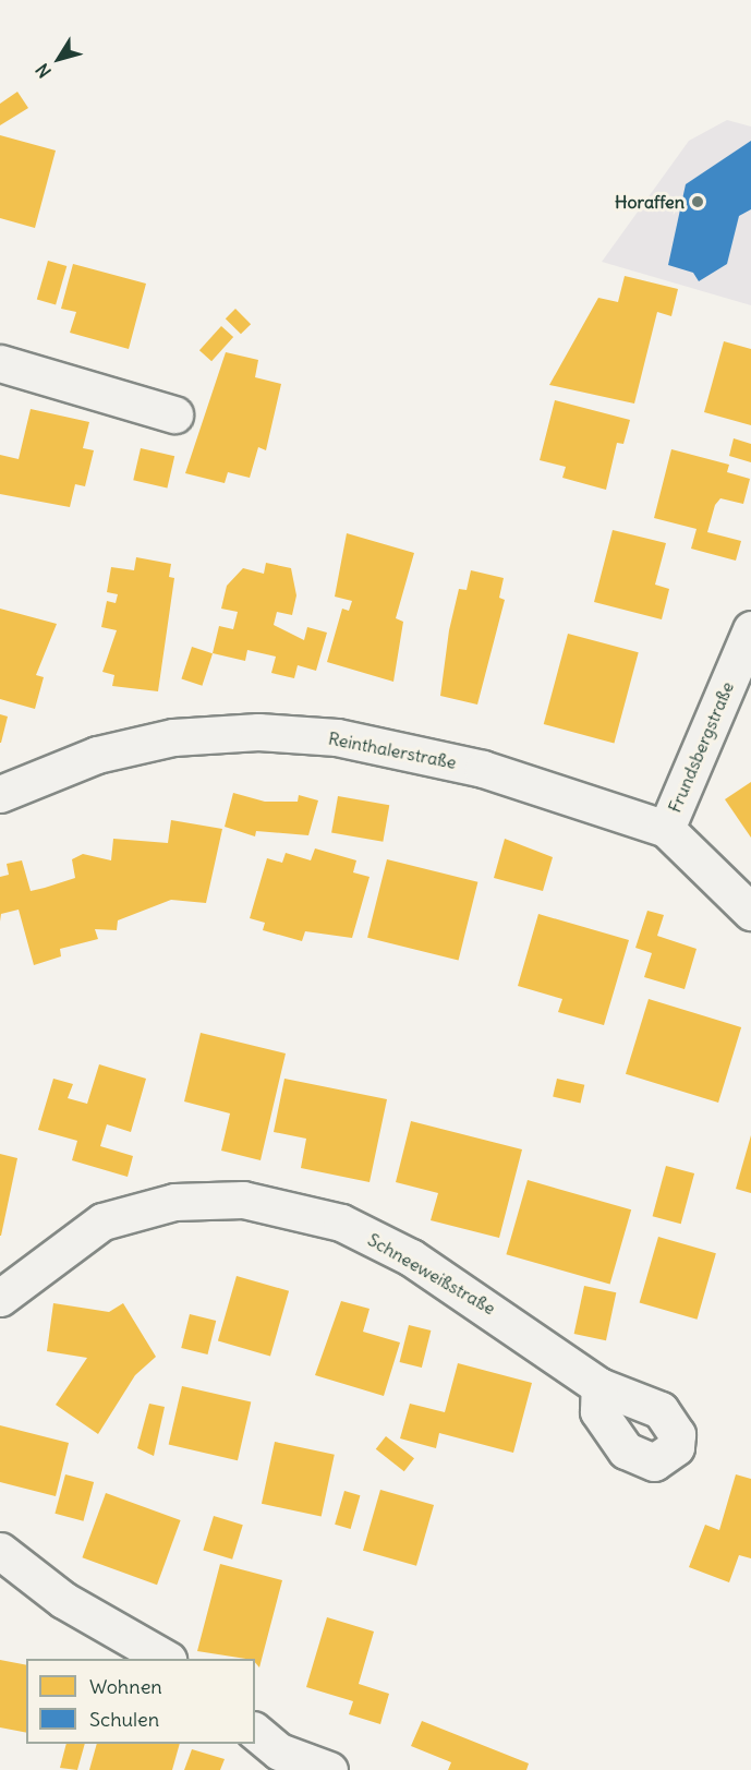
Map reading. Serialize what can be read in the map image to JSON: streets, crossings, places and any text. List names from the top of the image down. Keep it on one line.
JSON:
{"streets":{"street":["Frundsbergstraße","Reinthalerstraße","Schneeweißstraße"]},"crossings":[["Frundsbergstraße","Reinthalerstraße"]],"places":["Horaffen"],"legend":["Wohnen","Schulen"],"north":"bottom left"}
